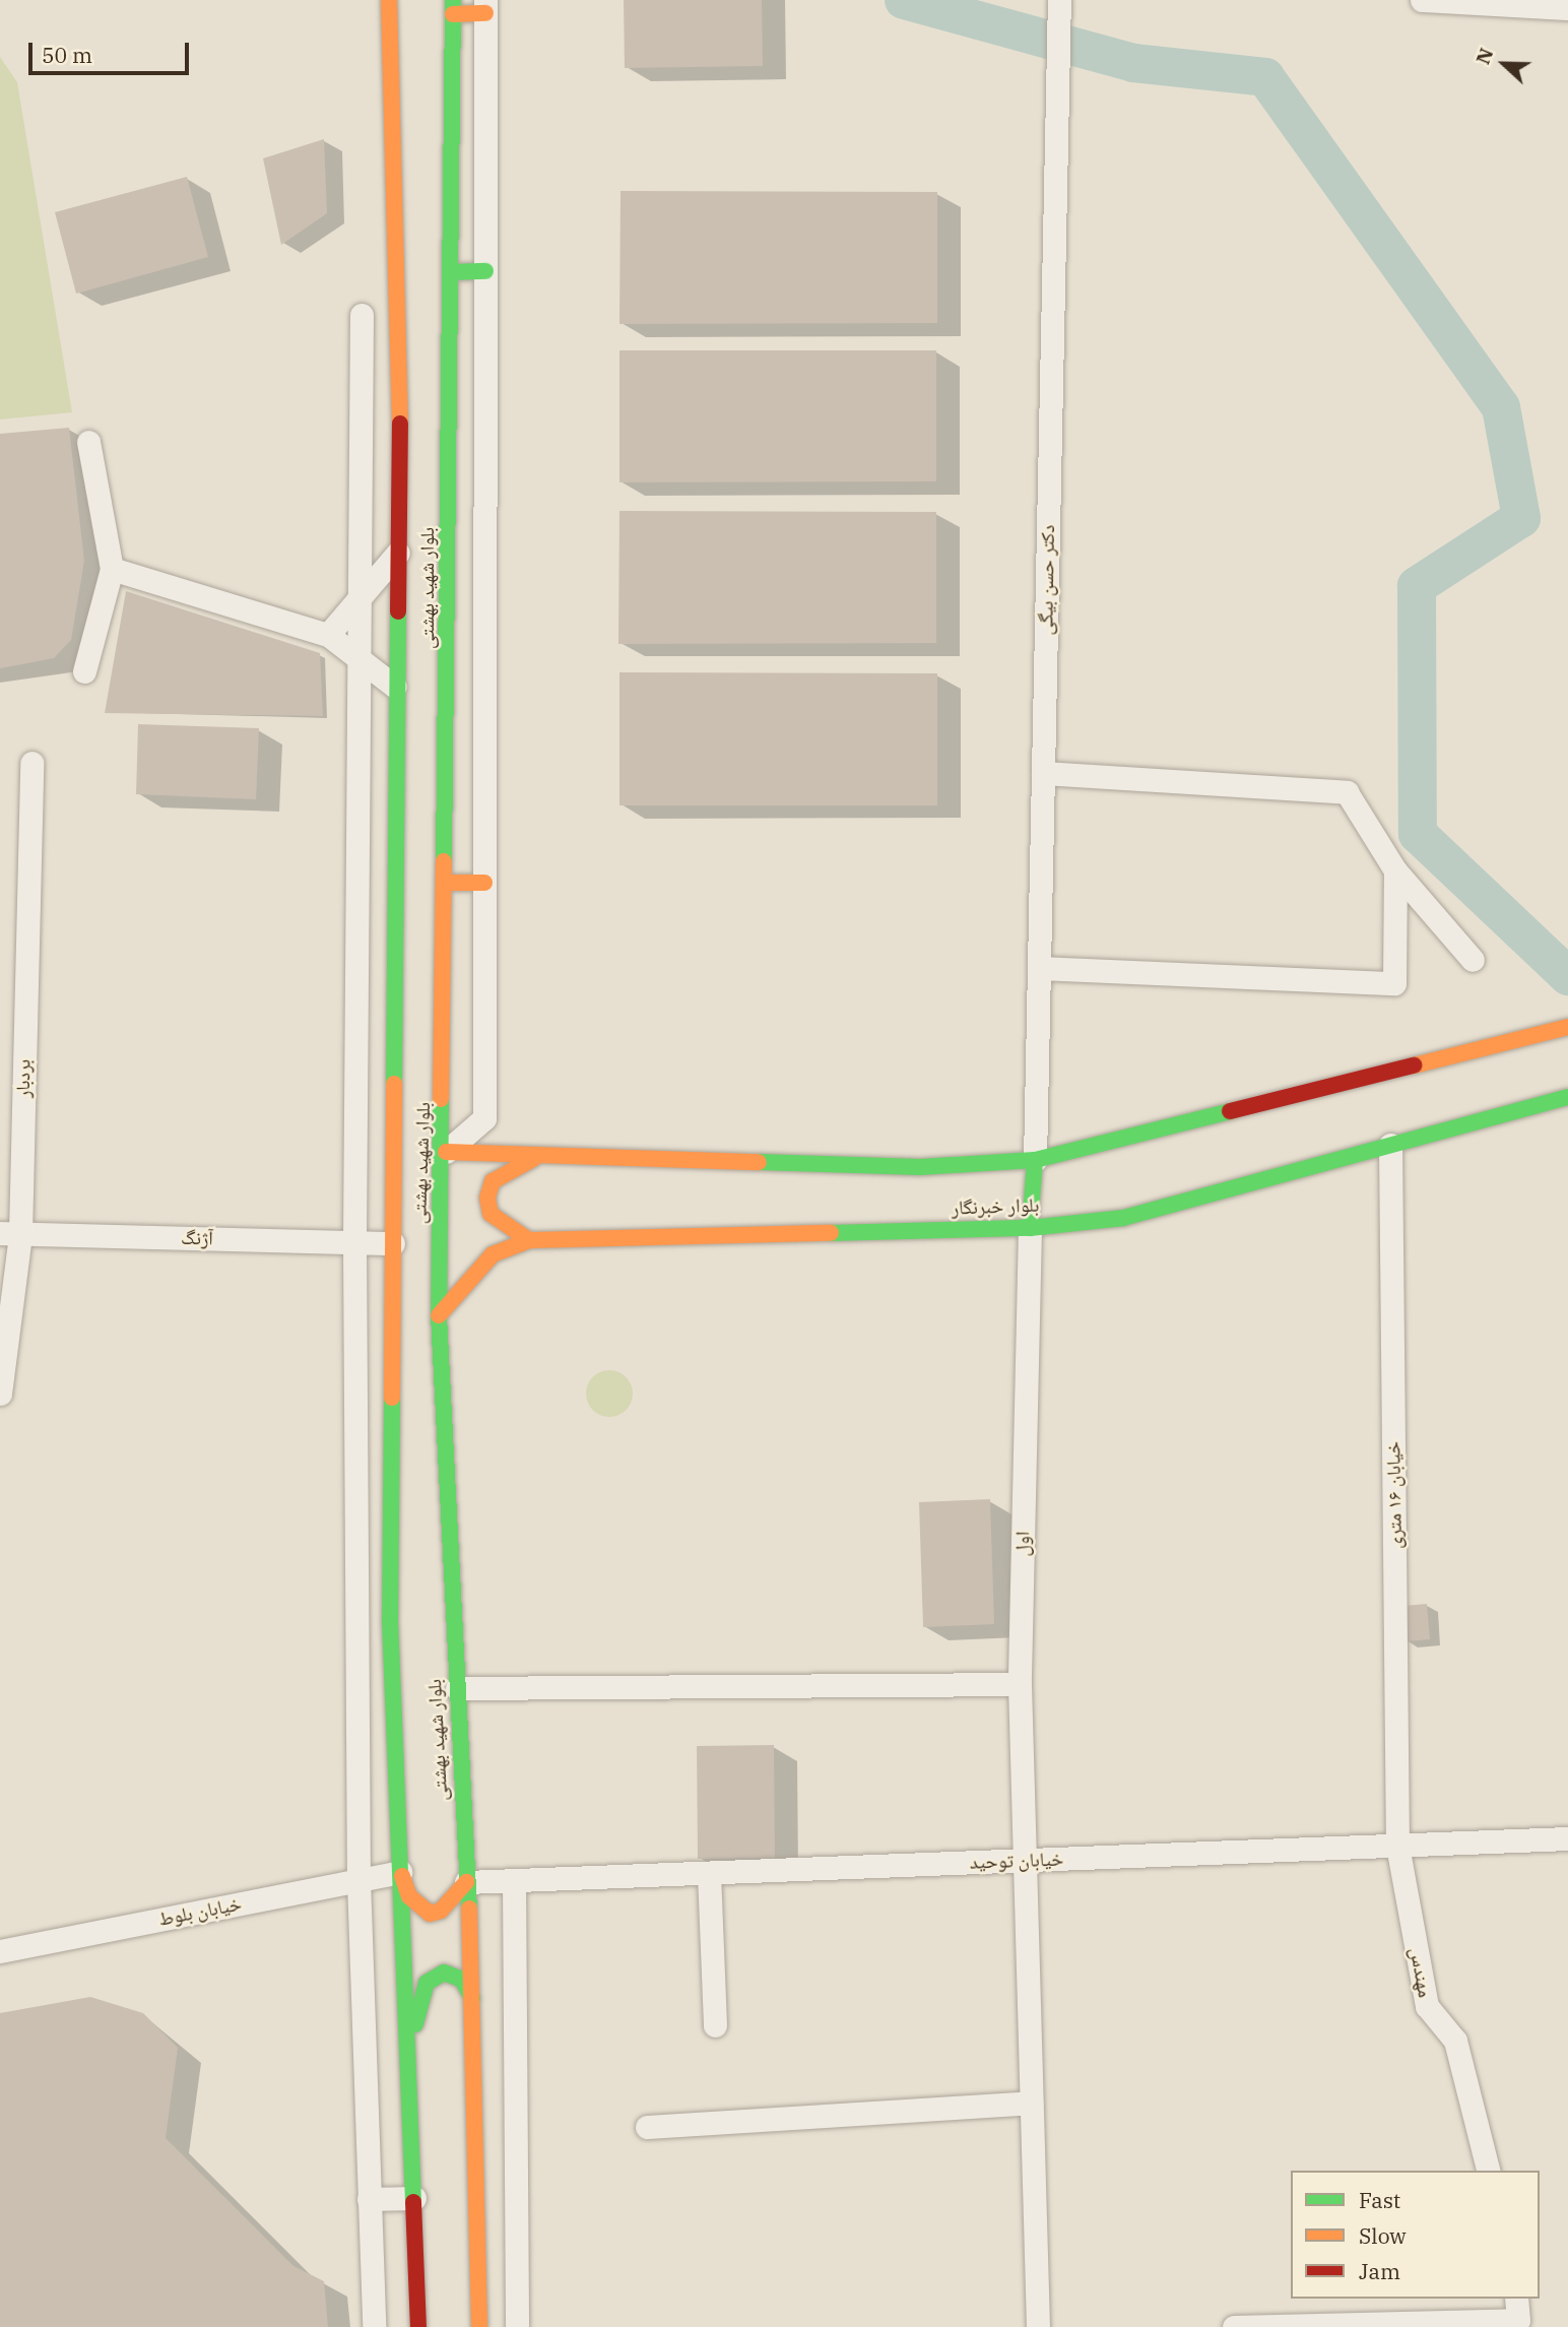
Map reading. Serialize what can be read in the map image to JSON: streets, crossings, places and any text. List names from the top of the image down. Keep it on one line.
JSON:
{"streets":{"main road":["بلوار شهید بهشتی","بلوار خبرنگار"],"street":["دکتر حسن بیگی","بردبار","آژنگ","خیابان ۱۶ متری","اول","خیابان توحید","خیابان بلوط","مهندس"]},"crossings":[["بلوار شهید بهشتی","بلوار خبرنگار"],["بلوار شهید بهشتی","آژنگ"],["بلوار شهید بهشتی","خیابان توحید"],["بلوار شهید بهشتی","خیابان بلوط"],["بردبار","آژنگ"],["بلوار خبرنگار","خیابان ۱۶ متری"],["بلوار خبرنگار","اول"],["خیابان ۱۶ متری","خیابان توحید"],["خیابان ۱۶ متری","مهندس"],["اول","خیابان توحید"],["خیابان توحید","مهندس"]],"legend":["Fast","Slow","Jam"],"scale_bar":"50 m","north":"left"}
